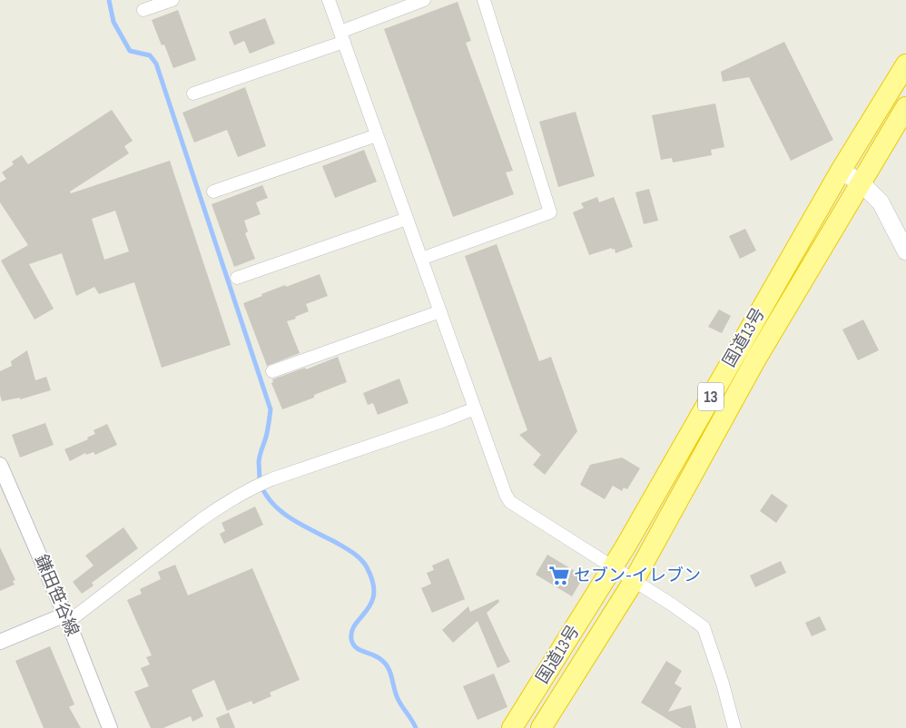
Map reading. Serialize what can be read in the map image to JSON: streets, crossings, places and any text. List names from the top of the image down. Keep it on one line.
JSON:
{"streets":{"highway":["国道13号","13"],"street":["鎌田笹谷線"]},"places":{"supermarket":["セブン-イレブン"]}}
